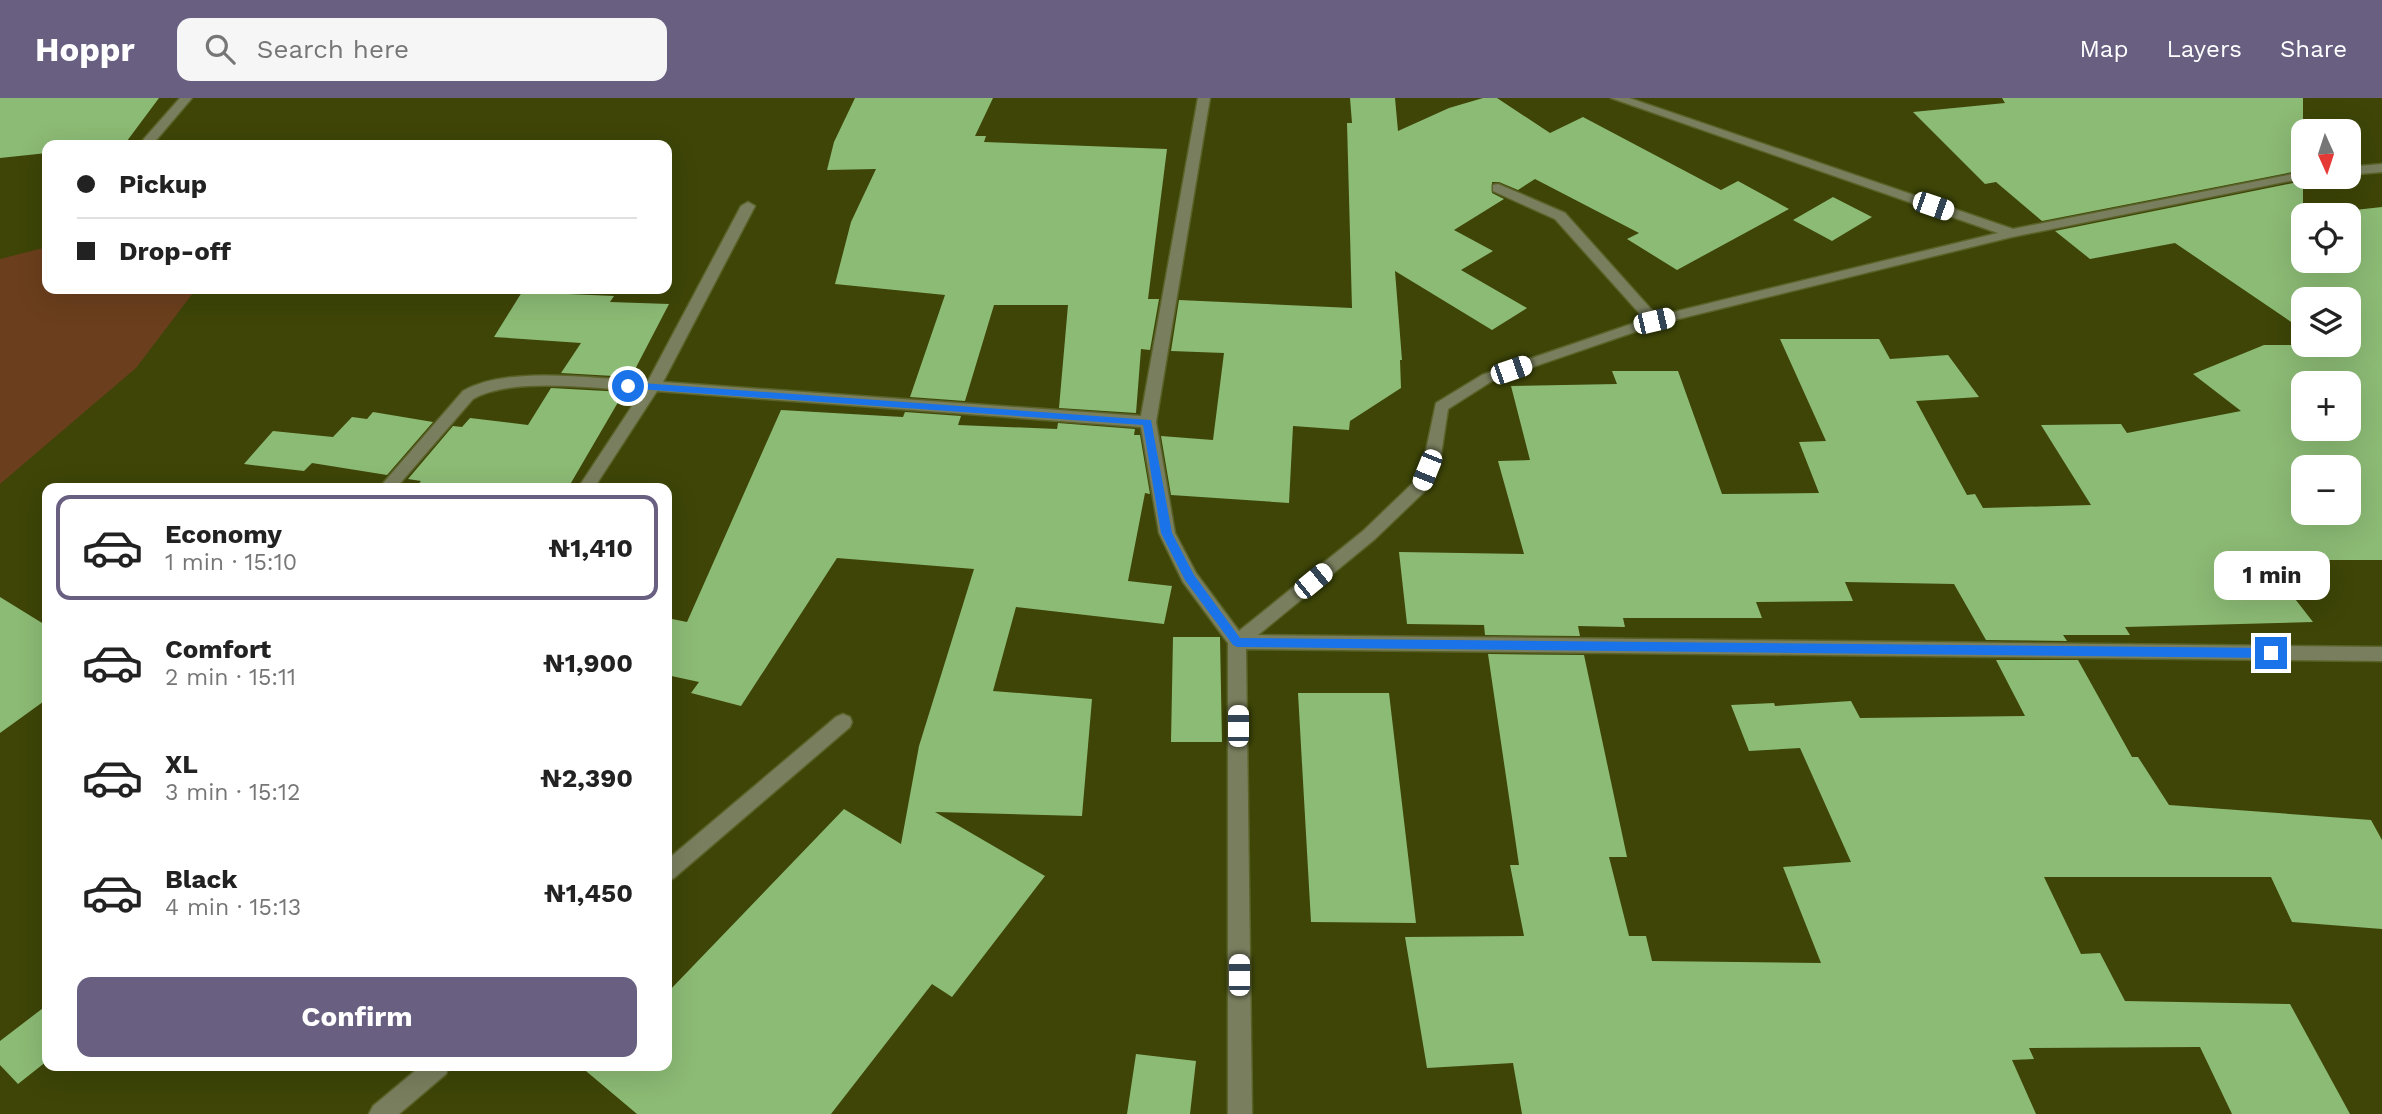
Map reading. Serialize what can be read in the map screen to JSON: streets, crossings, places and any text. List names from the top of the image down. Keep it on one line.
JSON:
{"north":"bottom","page":{"header":"Hoppr","search":"Search here","nav":["Map","Layers","Share"],"map_buttons":["+","−"],"banner":["Pickup","Drop-off"],"list":[{"name":"Economy","note":"1 min · 15:10","value":"₦1,410"},{"name":"Comfort","note":"2 min · 15:11","value":"₦1,900"},{"name":"XL","note":"3 min · 15:12","value":"₦2,390"},{"name":"Black","note":"4 min · 15:13","value":"₦1,450"}],"bubble":"1 min","buttons":"Confirm"}}
